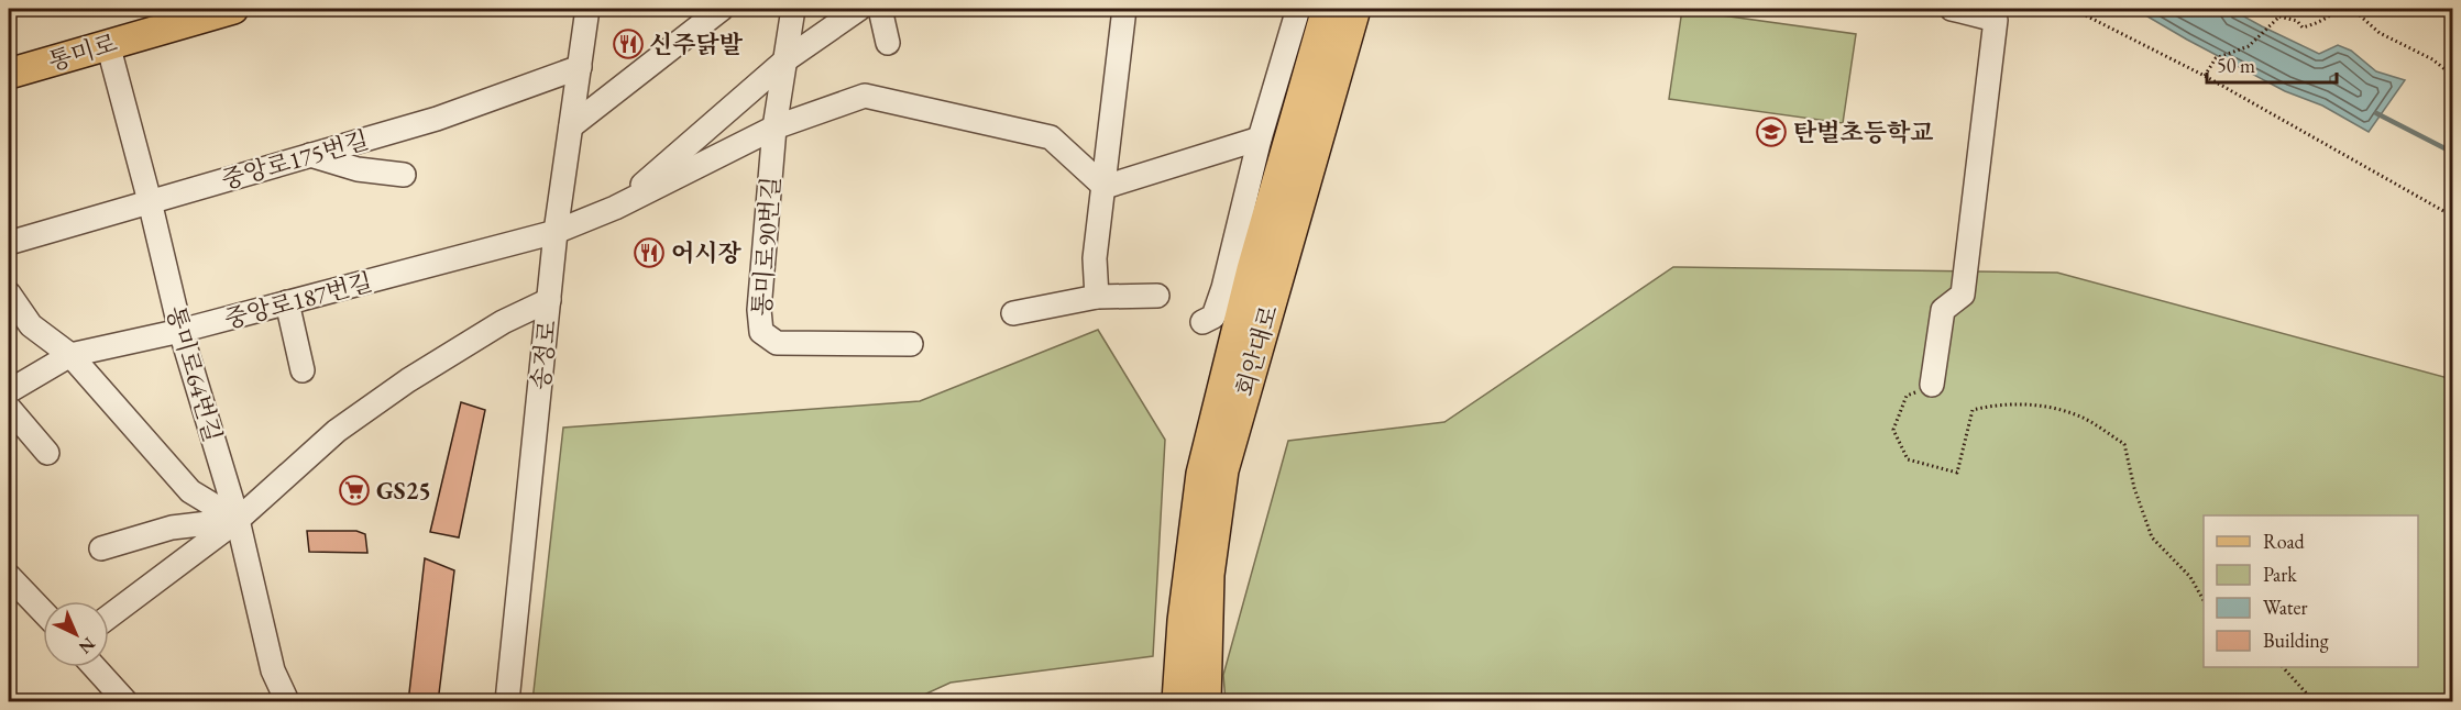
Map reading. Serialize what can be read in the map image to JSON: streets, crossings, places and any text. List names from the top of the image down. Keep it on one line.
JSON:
{"streets":{"main road":["통미로","회안대로"],"street":["중앙로175번길","통미로90번길","중앙로187번길","송정로","통미로64번길"]},"crossings":[["통미로","통미로64번길"],["중앙로175번길","송정로"],["중앙로175번길","통미로64번길"],["중앙로187번길","송정로"],["중앙로187번길","통미로64번길"]],"places":{"restaurant":["신주닭발","어시장"],"school or university":["탄벌초등학교"],"supermarket":["GS25"]},"legend":["Road","Park","Water","Building"],"scale_bar":"50 m","north":"bottom right"}
